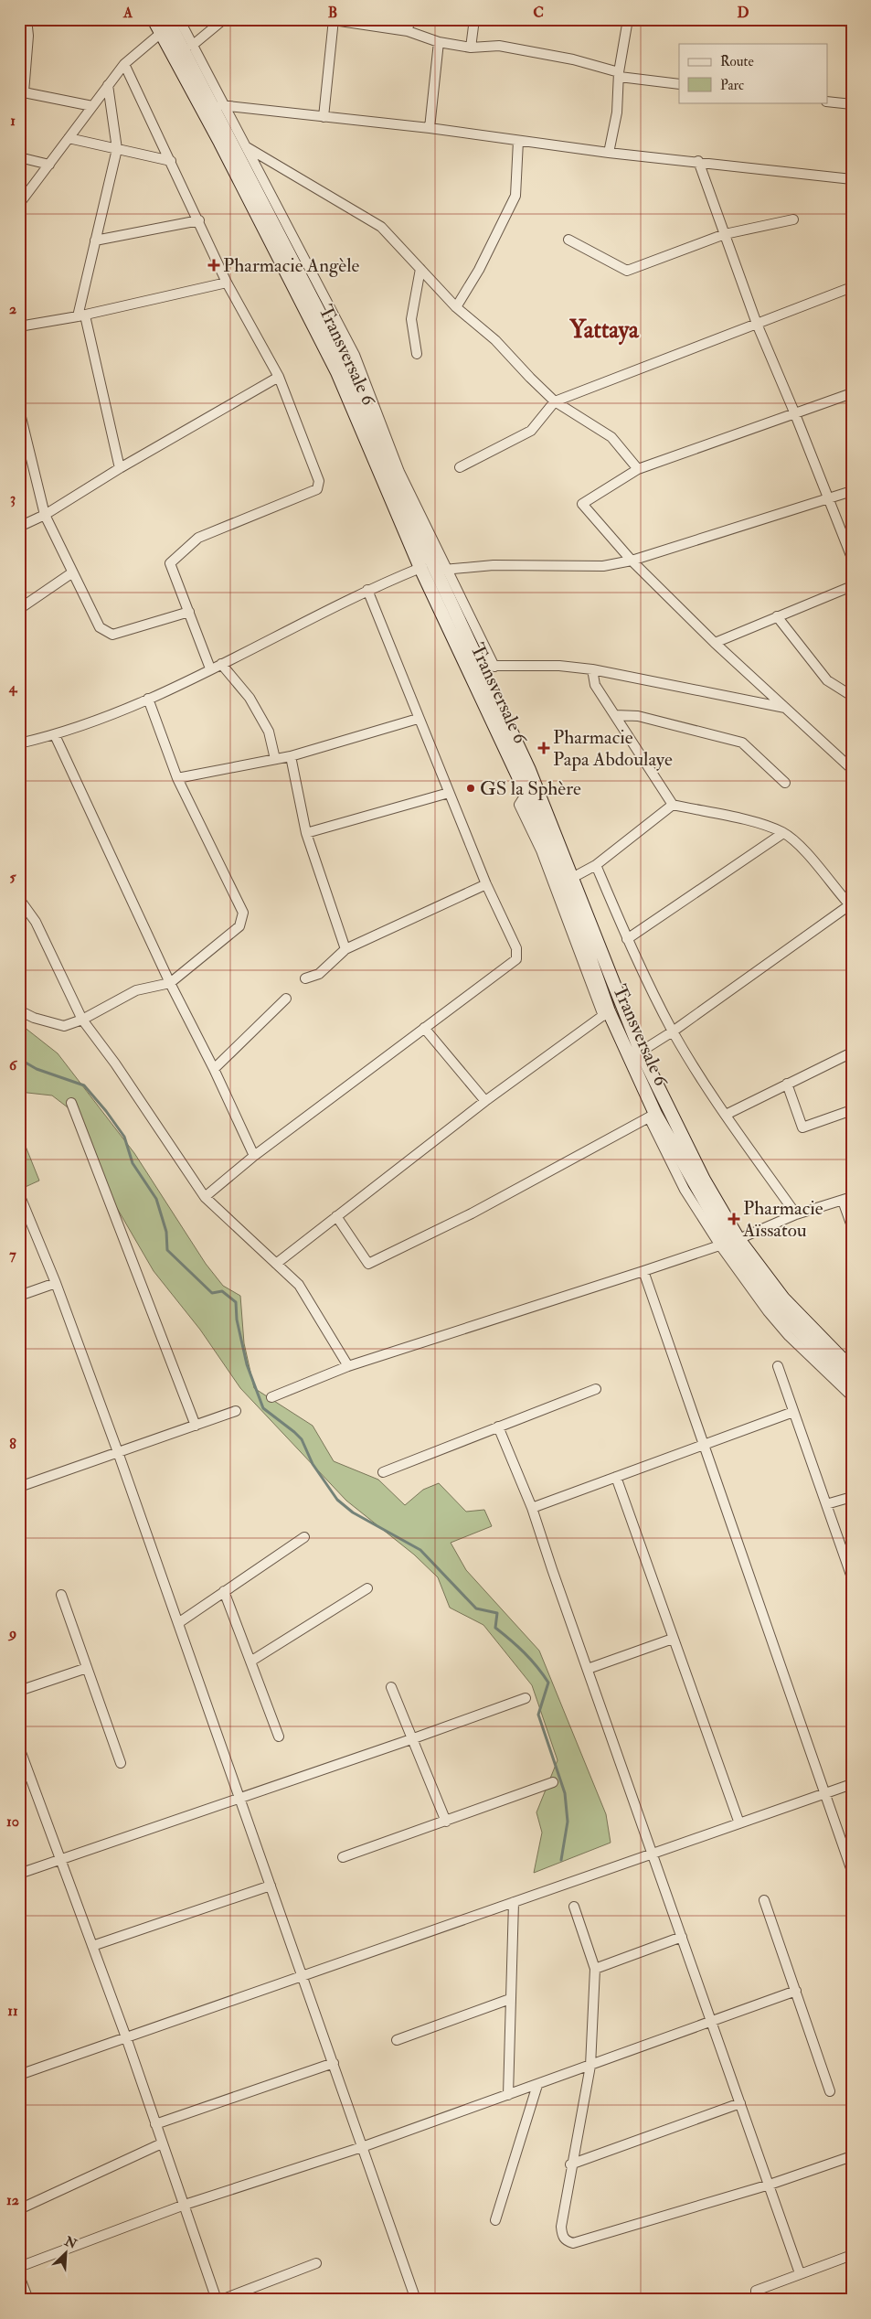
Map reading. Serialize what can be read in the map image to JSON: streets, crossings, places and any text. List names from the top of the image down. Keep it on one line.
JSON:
{"streets":{"main road":["Transversale 6"]},"districts":["Yattaya"],"places":{"health":["Pharmacie Angèle","Pharmacie Papa Abdoulaye","Pharmacie Aïssatou"],"other":["GS la Sphère"]},"legend":["Route","Parc"],"north":"top right","grid":{"columns":["A","B","C","D"],"rows":["1","2","3","4","5","6","7","8","9","10","11","12"]}}
